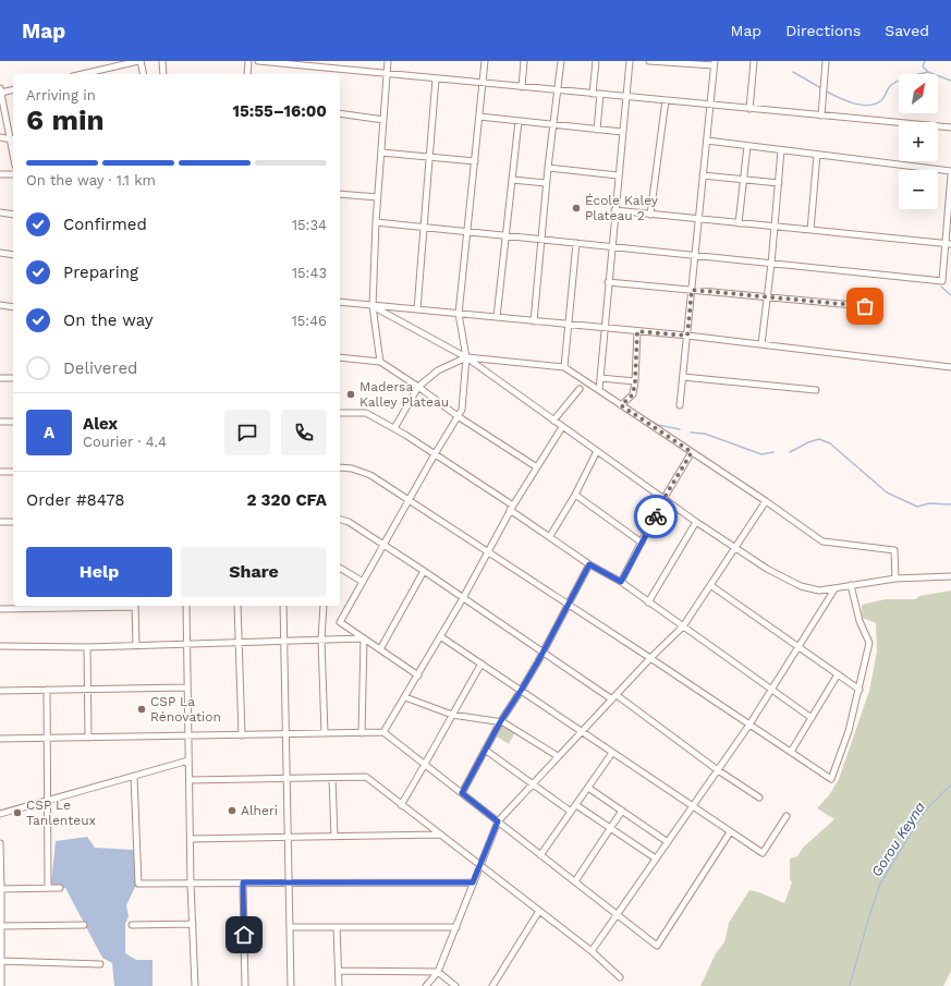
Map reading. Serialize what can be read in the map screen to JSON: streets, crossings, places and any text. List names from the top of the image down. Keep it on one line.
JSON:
{"water":["Gorou Keyna"],"places":["École Kaley Plateau 2","Madersa Kalley Plateau","CSP La Rénovation","Alheri","CSP Le Tanlenteux"],"north":"top right","page":{"header":"Map","nav":["Map","Directions","Saved"],"map_buttons":["+","−"],"heading":["6 min","Arriving in","15:55–16:00"],"panel":["Alex","Courier · 4.4","Order #8478","2 320 CFA"],"bar":"On the way · 1.1 km","list":[["Confirmed","15:34"],["Preparing","15:43"],["On the way","15:46"],"Delivered"],"round":"A","buttons":["Help","Share"]}}
